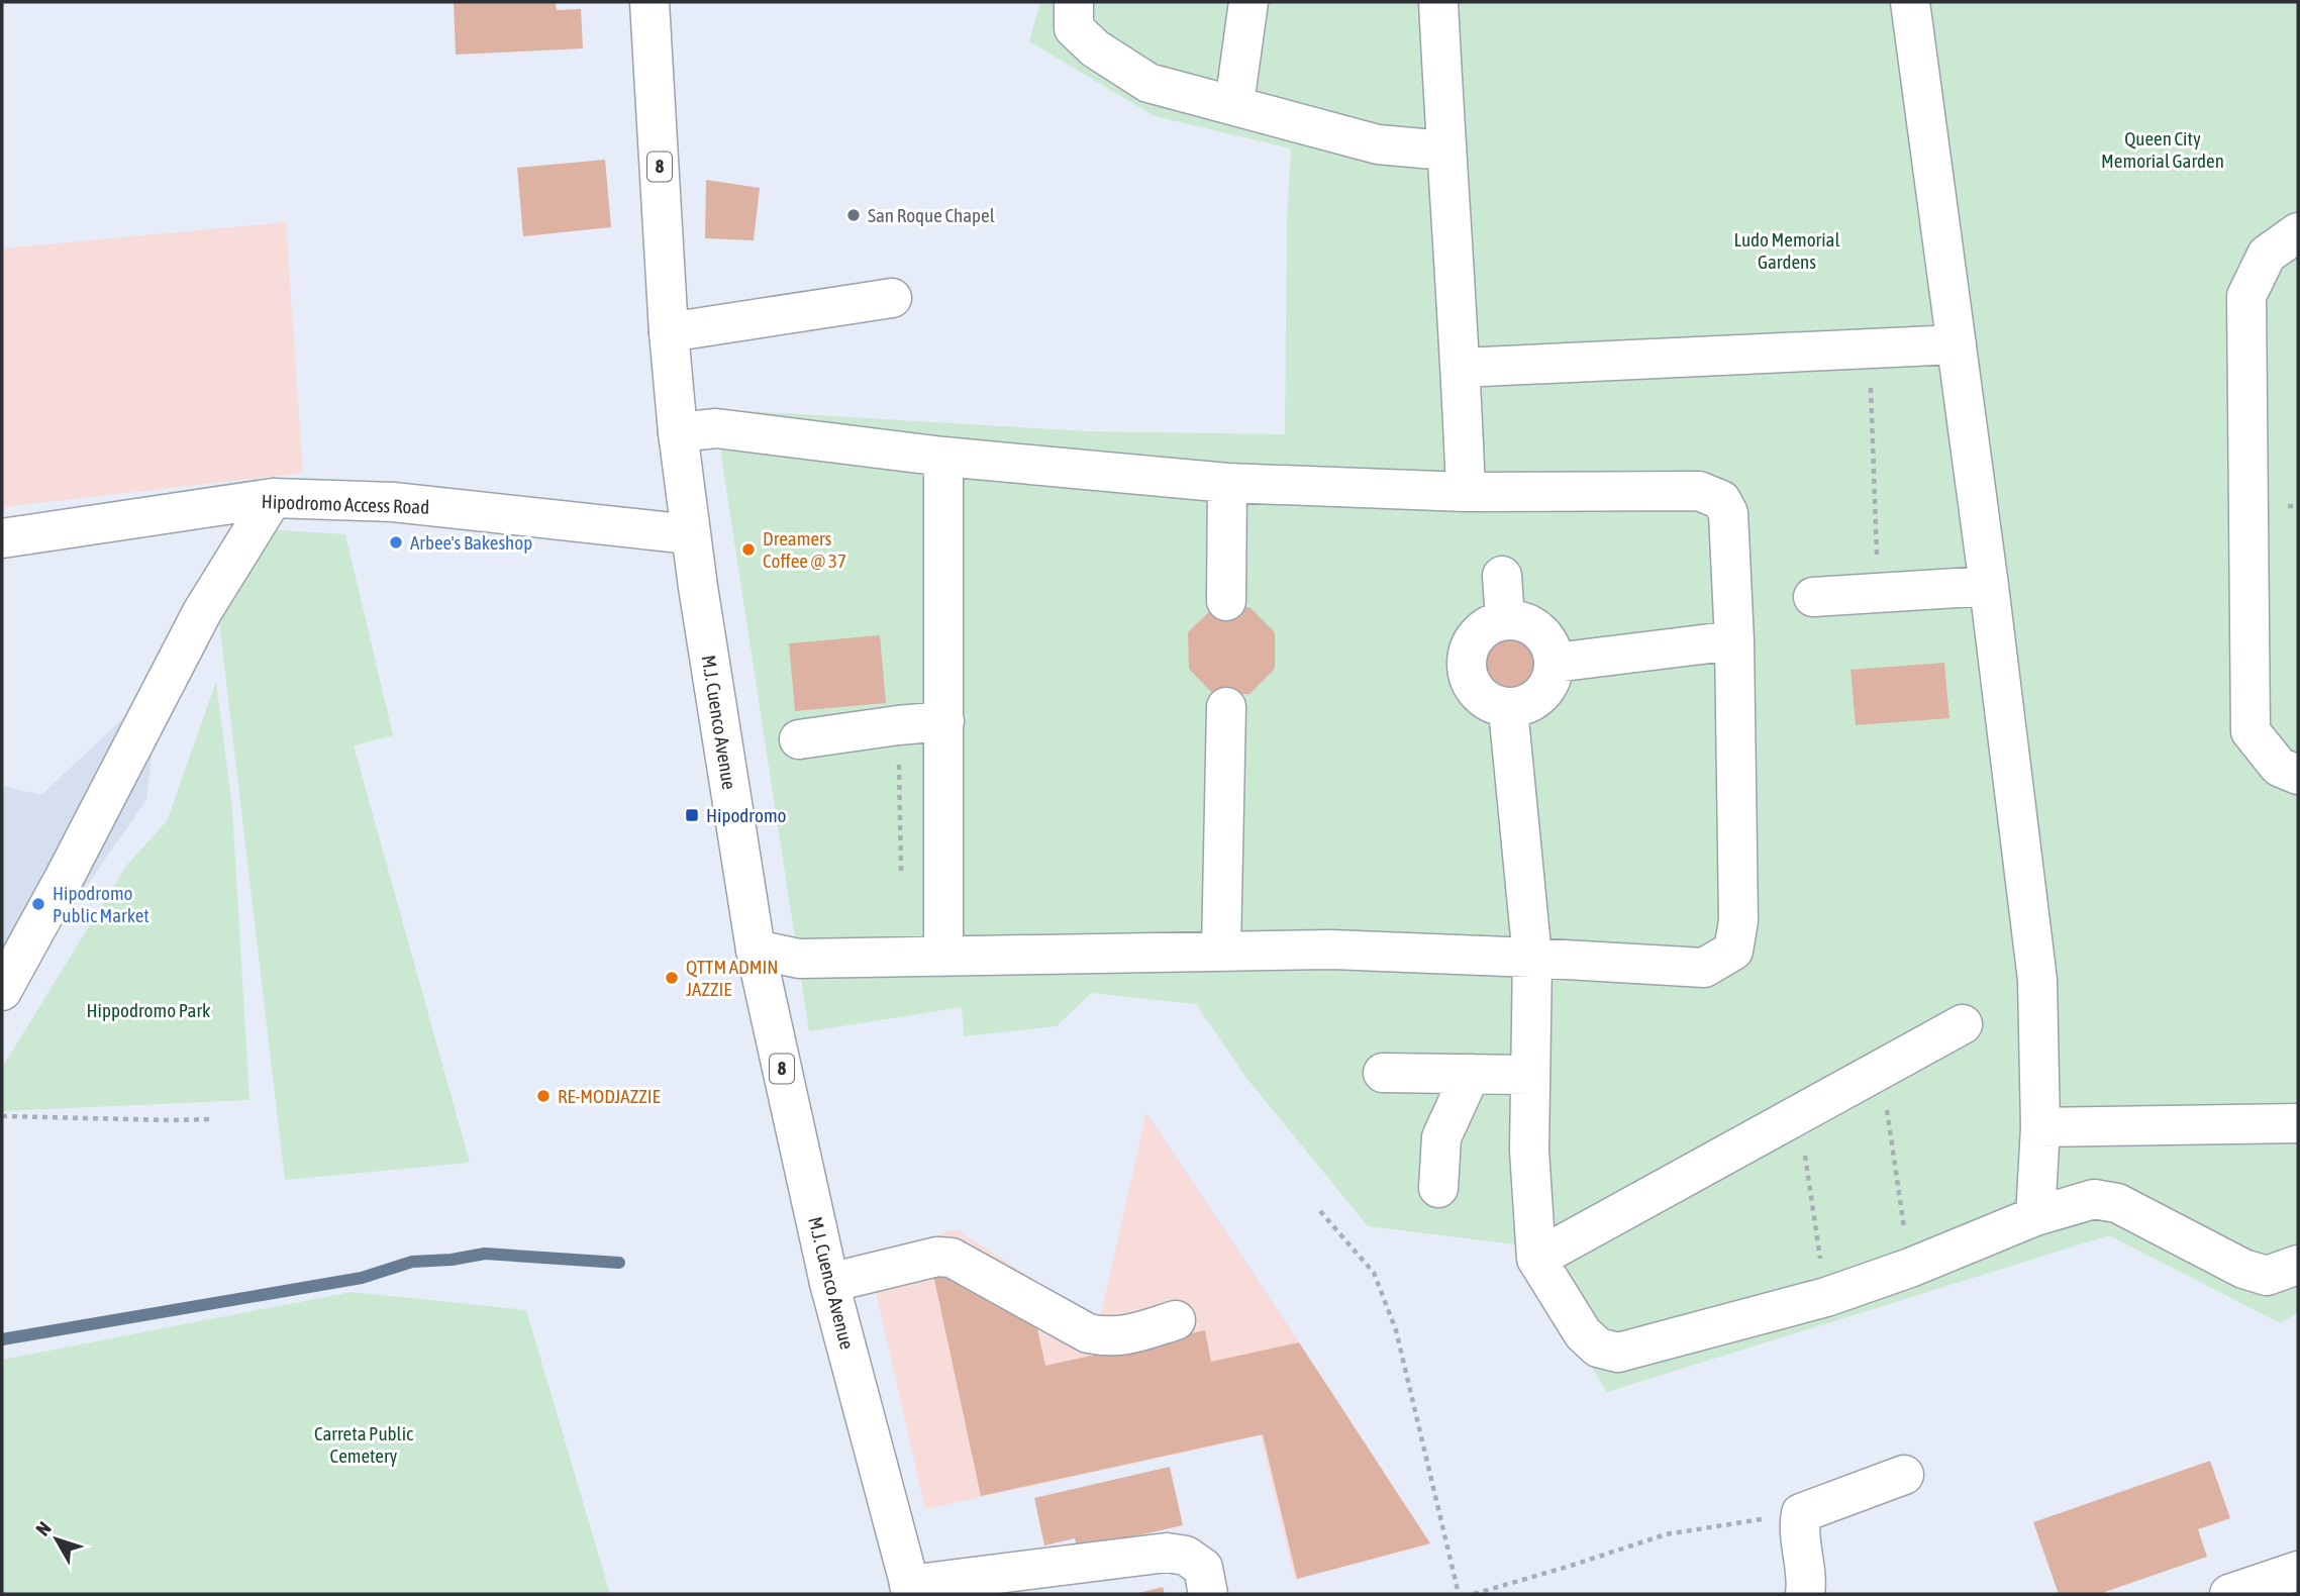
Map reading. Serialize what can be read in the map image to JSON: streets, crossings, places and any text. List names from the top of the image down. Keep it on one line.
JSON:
{"streets":{"main road":["8","Hipodromo Access Road","M.J. Cuenco Avenue"]},"crossings":[["Hipodromo Access Road","M.J. Cuenco Avenue"]],"parks":["Queen City Memorial Garden","Ludo Memorial Gardens","Hippodromo Park","Carreta Public Cemetery"],"places":{"other":["San Roque Chapel","Arbee's Bakeshop","Dreamers Coffee @ 37","Hipodromo Public Market","QTTM ADMIN JAZZIE","RE-MODJAZZIE"],"transit":["Hipodromo"]},"north":"top left"}
